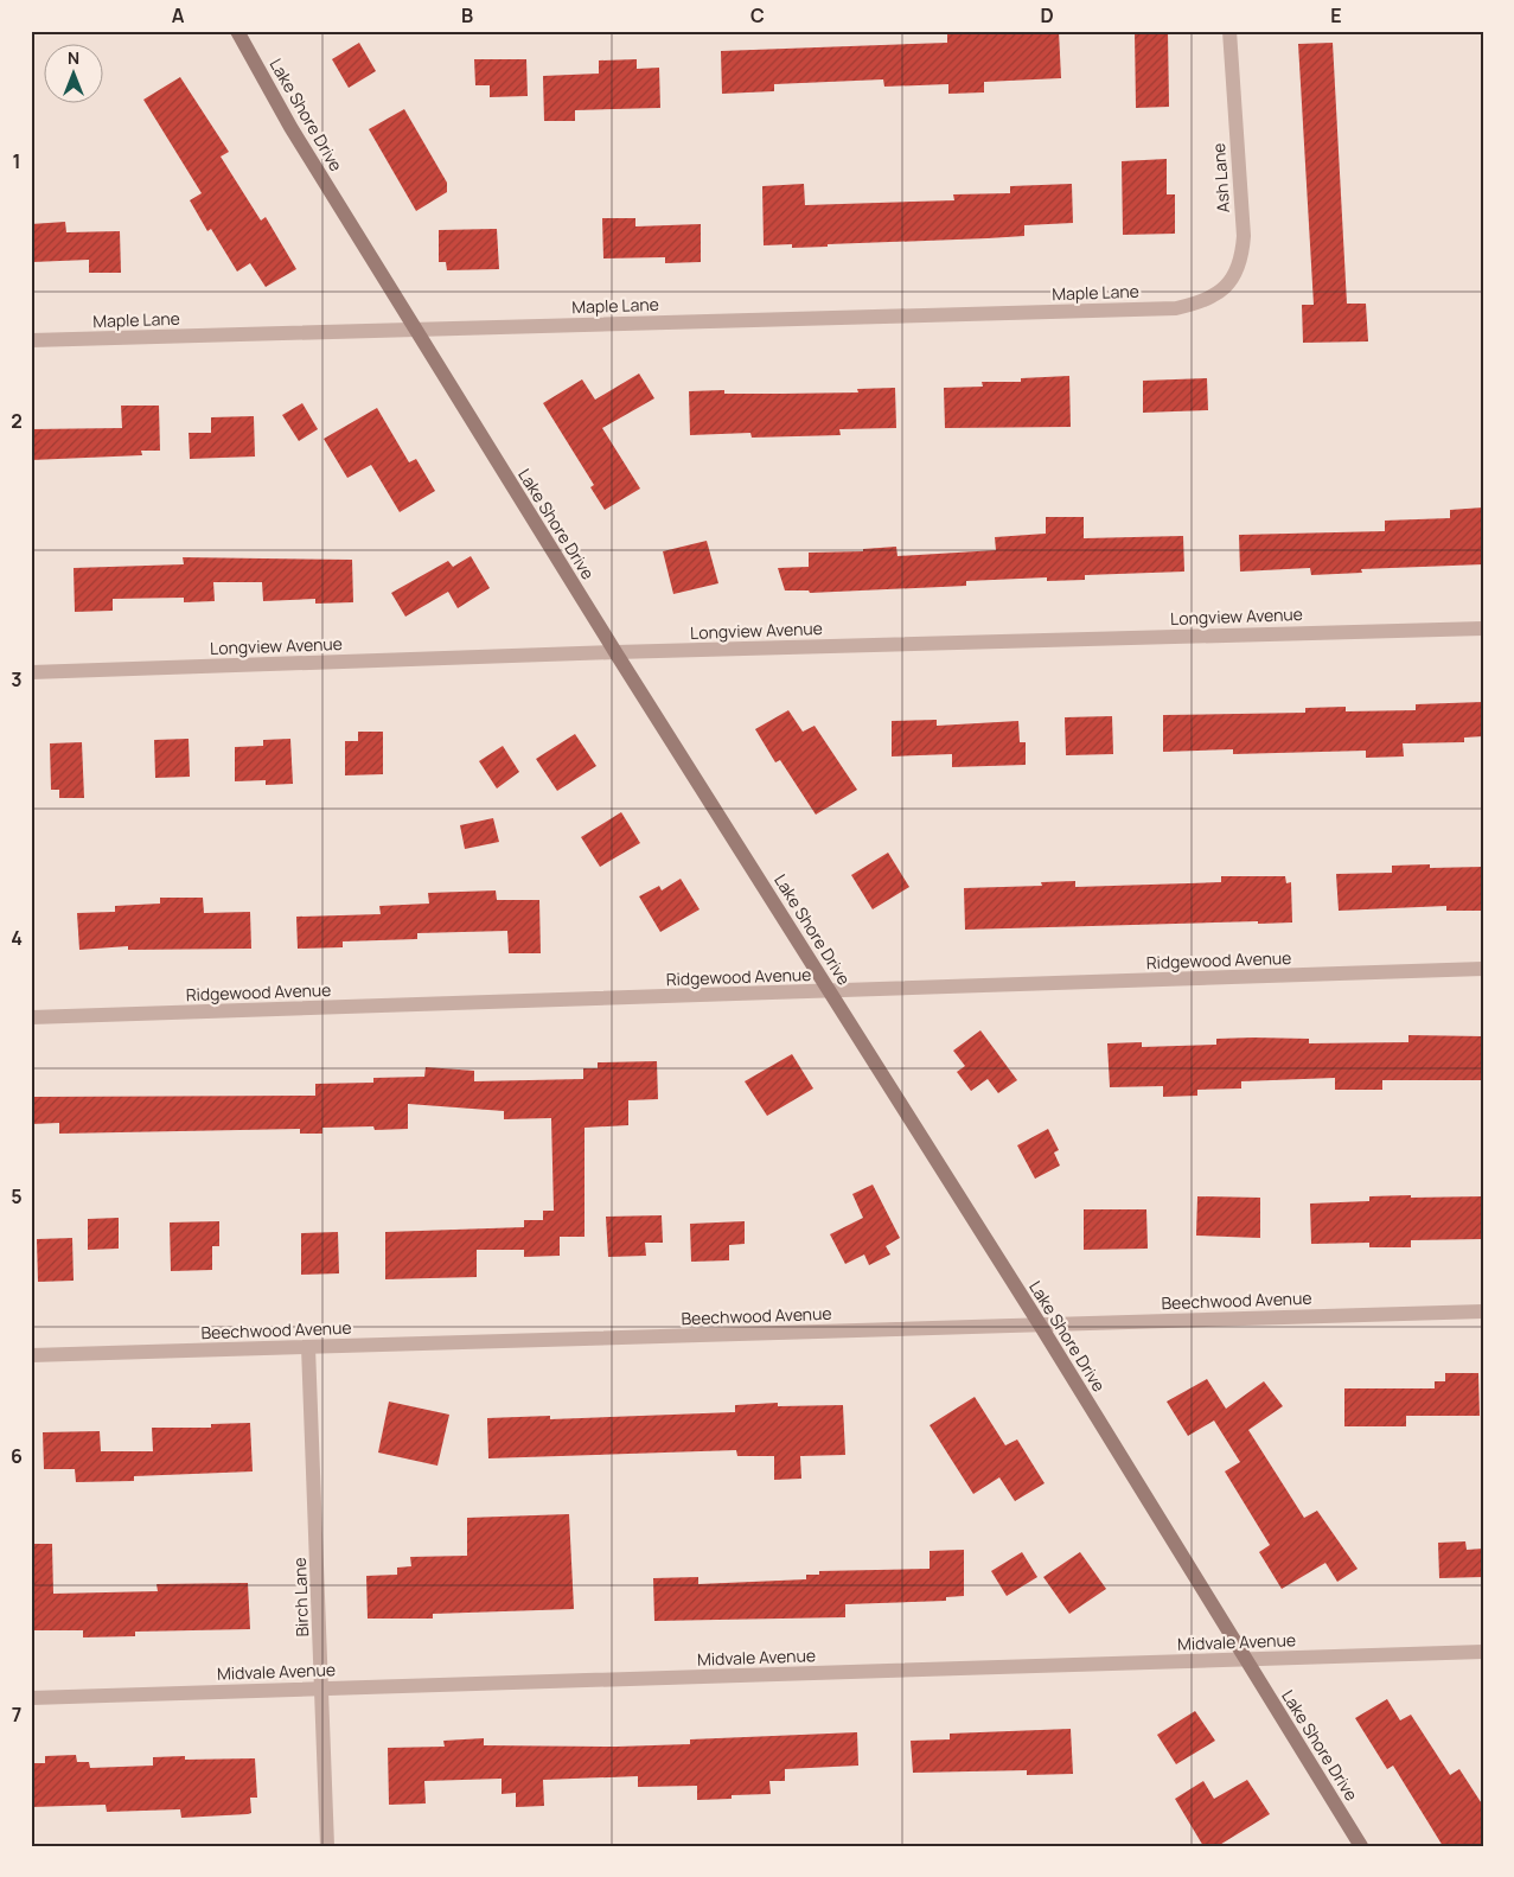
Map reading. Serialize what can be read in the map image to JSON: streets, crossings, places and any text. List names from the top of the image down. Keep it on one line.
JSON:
{"streets":{"street":["Lake Shore Drive","Ash Lane","Maple Lane","Longview Avenue","Ridgewood Avenue","Beechwood Avenue","Birch Lane","Midvale Avenue"]},"crossings":[["Lake Shore Drive","Maple Lane"],["Lake Shore Drive","Longview Avenue"],["Lake Shore Drive","Ridgewood Avenue"],["Lake Shore Drive","Beechwood Avenue"],["Lake Shore Drive","Midvale Avenue"],["Ash Lane","Maple Lane"],["Beechwood Avenue","Birch Lane"],["Birch Lane","Midvale Avenue"]],"north":"top","grid":{"columns":["A","B","C","D","E"],"rows":["1","2","3","4","5","6","7"]}}
